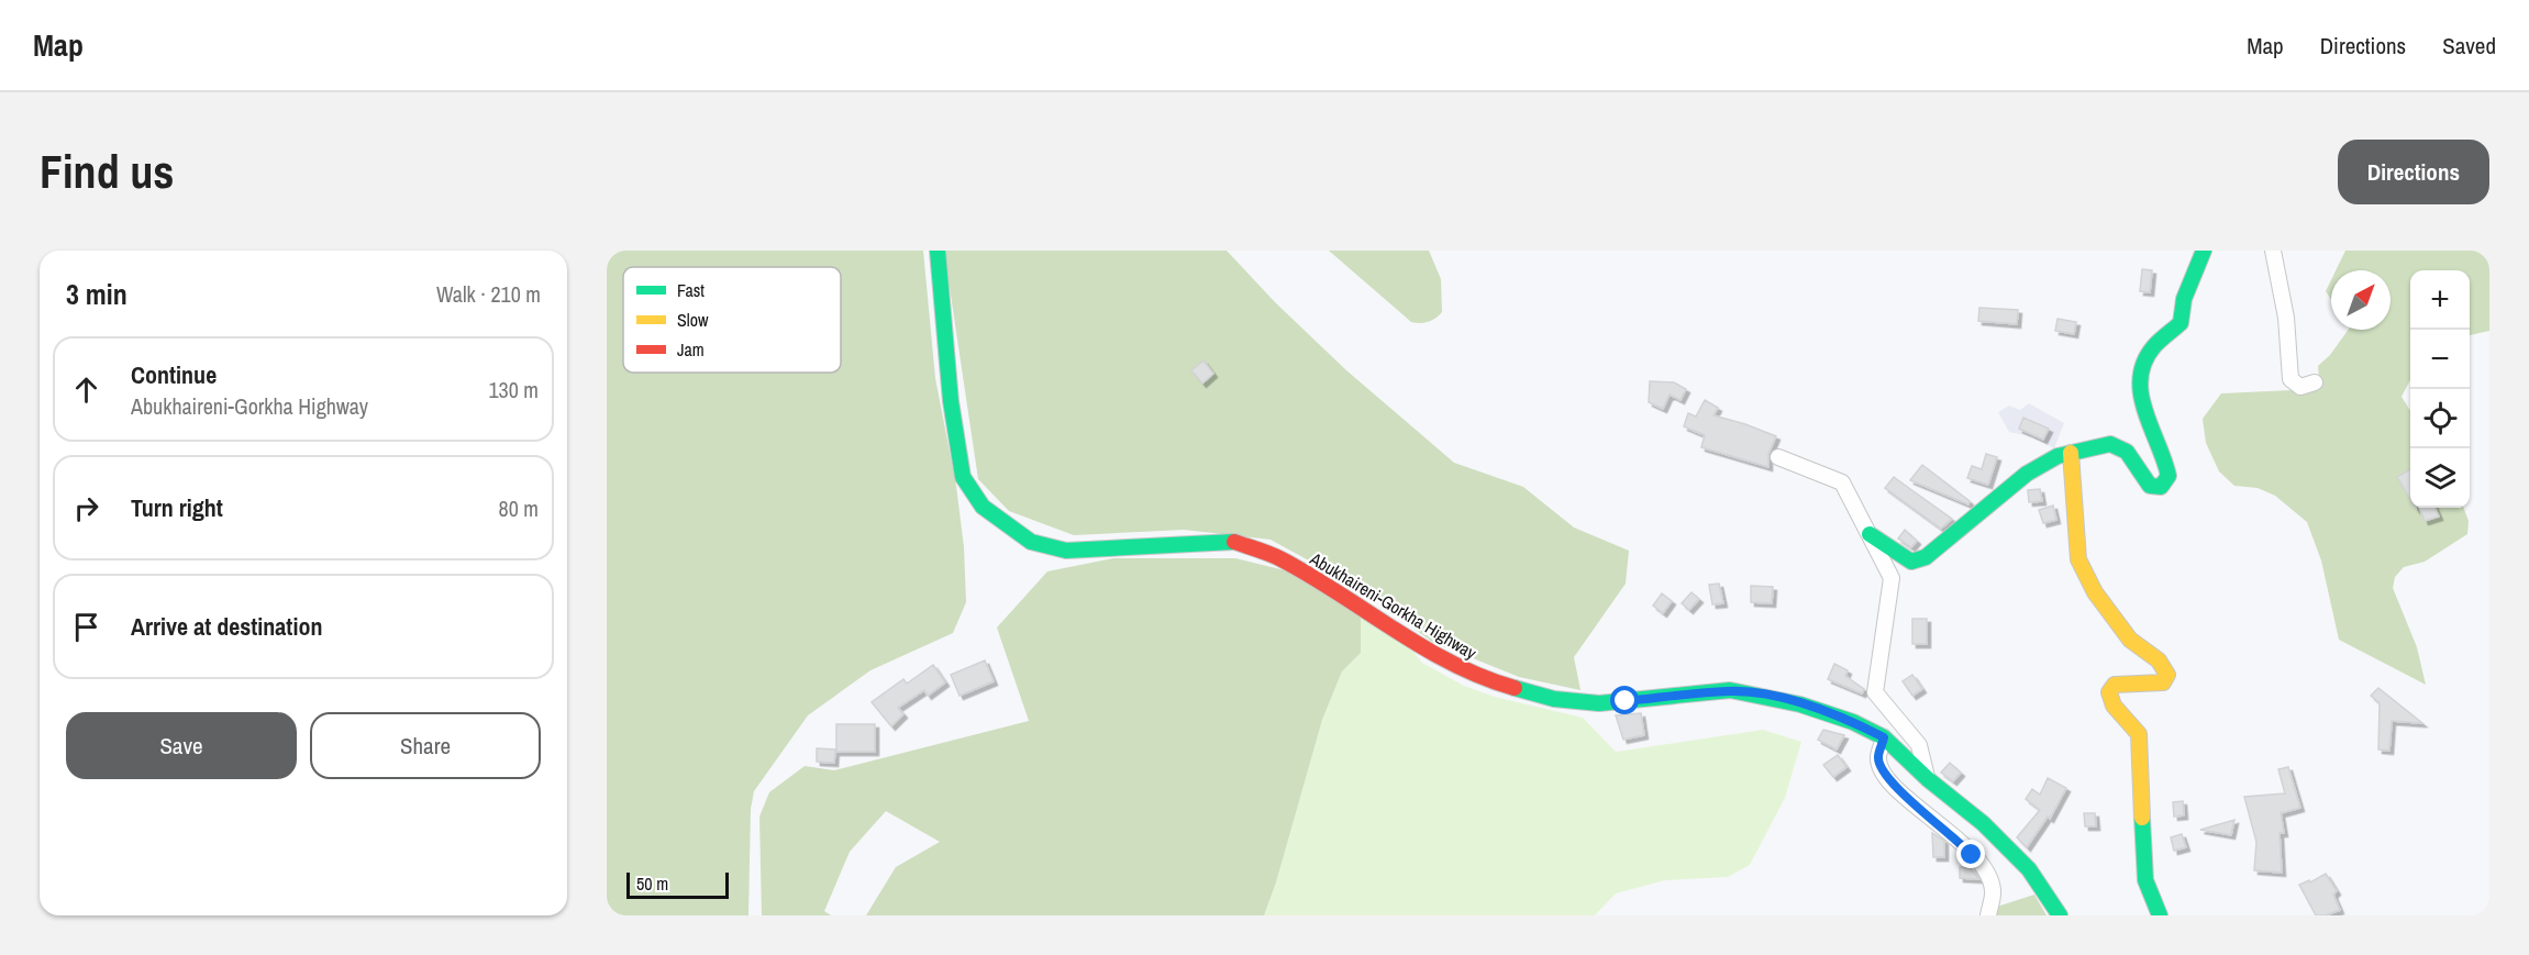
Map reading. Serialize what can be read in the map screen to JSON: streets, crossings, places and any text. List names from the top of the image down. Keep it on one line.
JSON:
{"streets":{"main road":["Abukhaireni-Gorkha Highway"]},"legend":["Fast","Slow","Jam"],"scale_bar":"50 m","north":"top right","page":{"header":"Map","nav":["Map","Directions","Saved"],"buttons":["Directions",["Save","Share"]],"title":"Find us","heading":["3 min","Walk · 210 m"],"map_buttons":["+","−"],"list":[["Continue","Abukhaireni-Gorkha Highway","130 m"],["Turn right","80 m"],"Arrive at destination"],"scale":"50 m"}}
